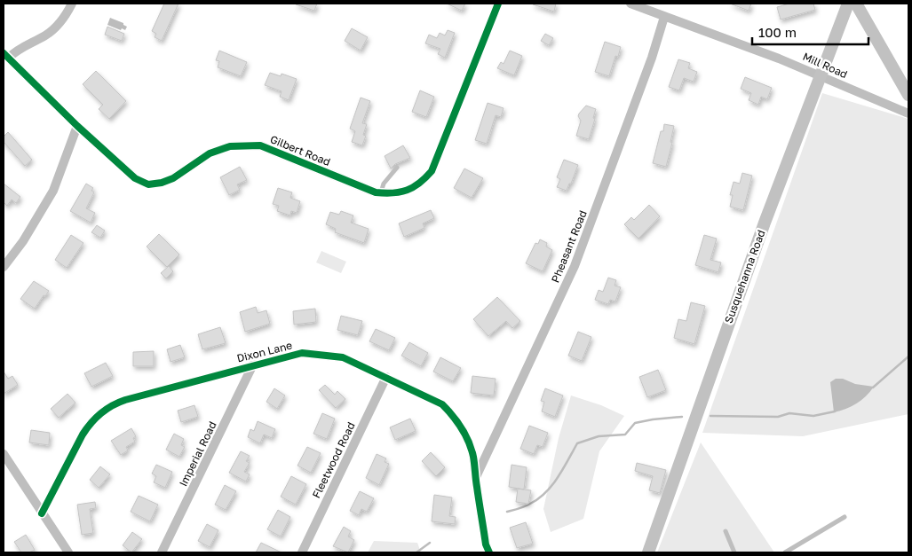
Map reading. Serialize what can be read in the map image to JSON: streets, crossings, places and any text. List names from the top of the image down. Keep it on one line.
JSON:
{"streets":{"main road":["Susquehanna Road"],"street":["Mill Road","Gilbert Road","Pheasant Road","Dixon Lane","Imperial Road","Fleetwood Road"]},"crossings":[["Mill Road","Pheasant Road"],["Mill Road","Susquehanna Road"],["Pheasant Road","Dixon Lane"],["Dixon Lane","Imperial Road"],["Dixon Lane","Fleetwood Road"]],"scale_bar":"100 m"}
